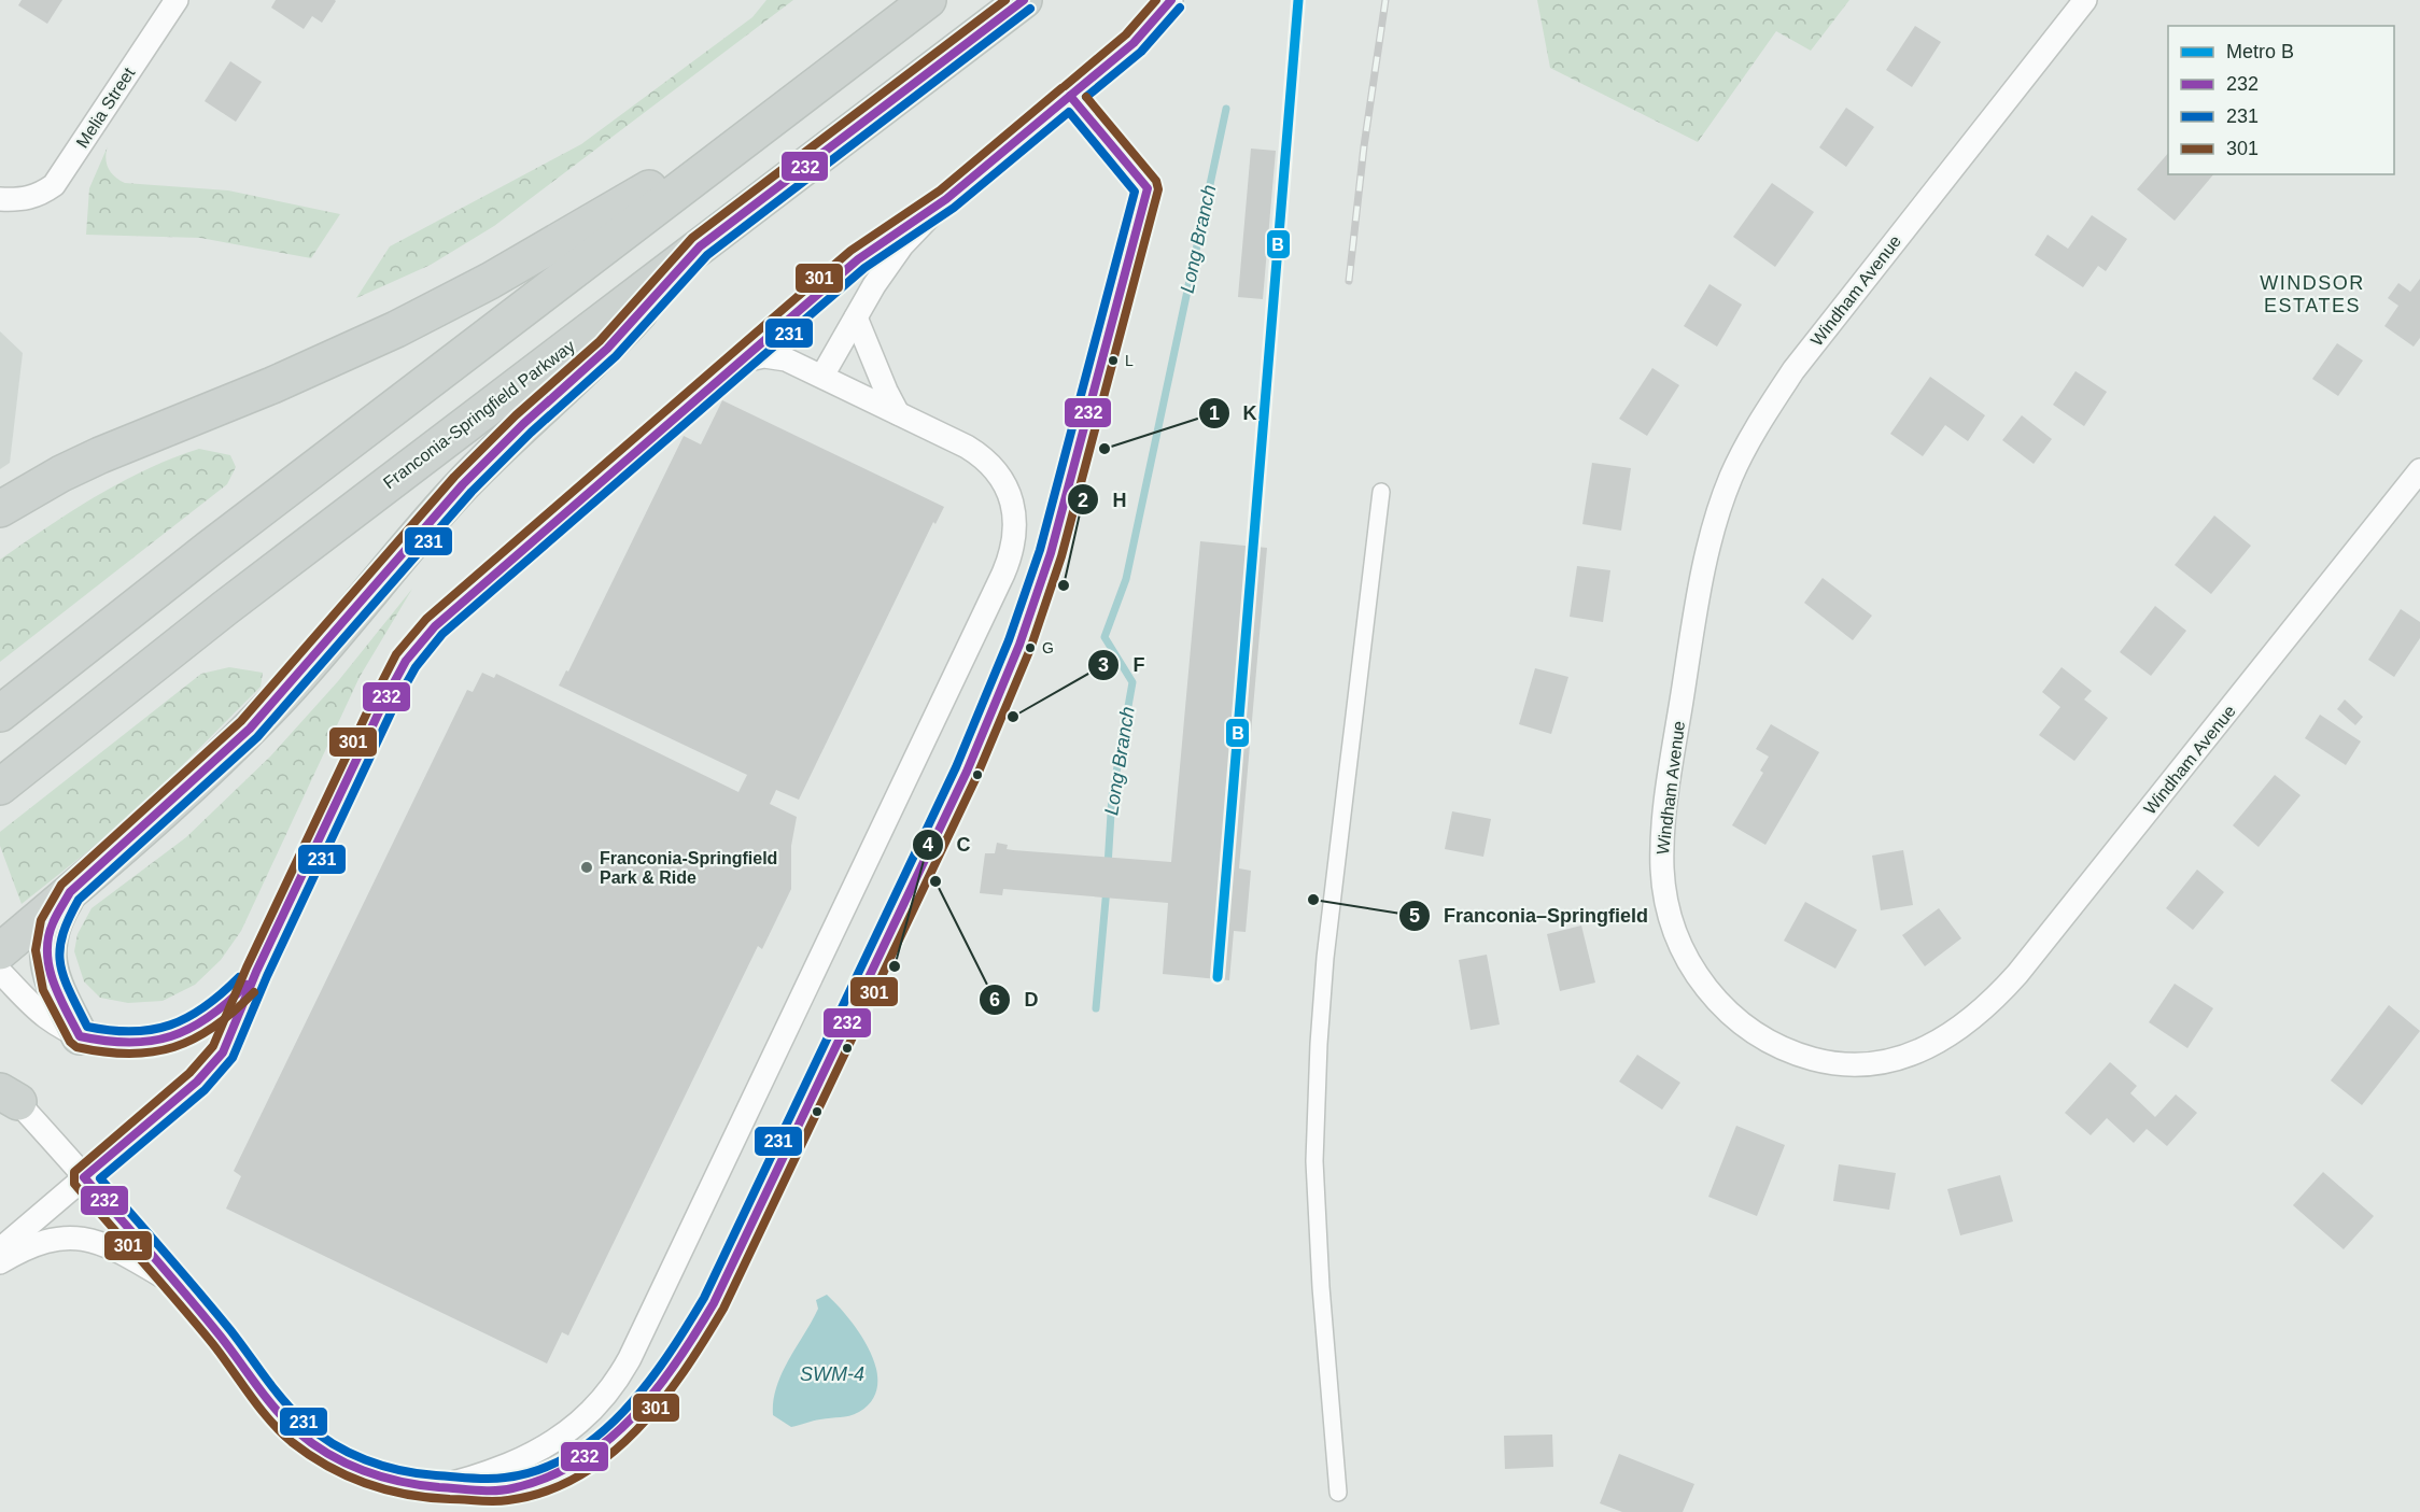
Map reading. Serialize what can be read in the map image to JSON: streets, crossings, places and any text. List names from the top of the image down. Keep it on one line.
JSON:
{"streets":{"main road":["Franconia-Springfield Parkway"],"street":["Melia Street","Windham Avenue"]},"districts":["WINDSOR ESTATES"],"water":["Long Branch","SWM-4"],"places":["L","K","H","G","F","Franconia-Springfield Park & Ride","D","Franconia–Springfield","C"],"lines":["metro line B","transit line 232","transit line 301","transit line 231"],"legend":["Metro B","232","231","301"]}
